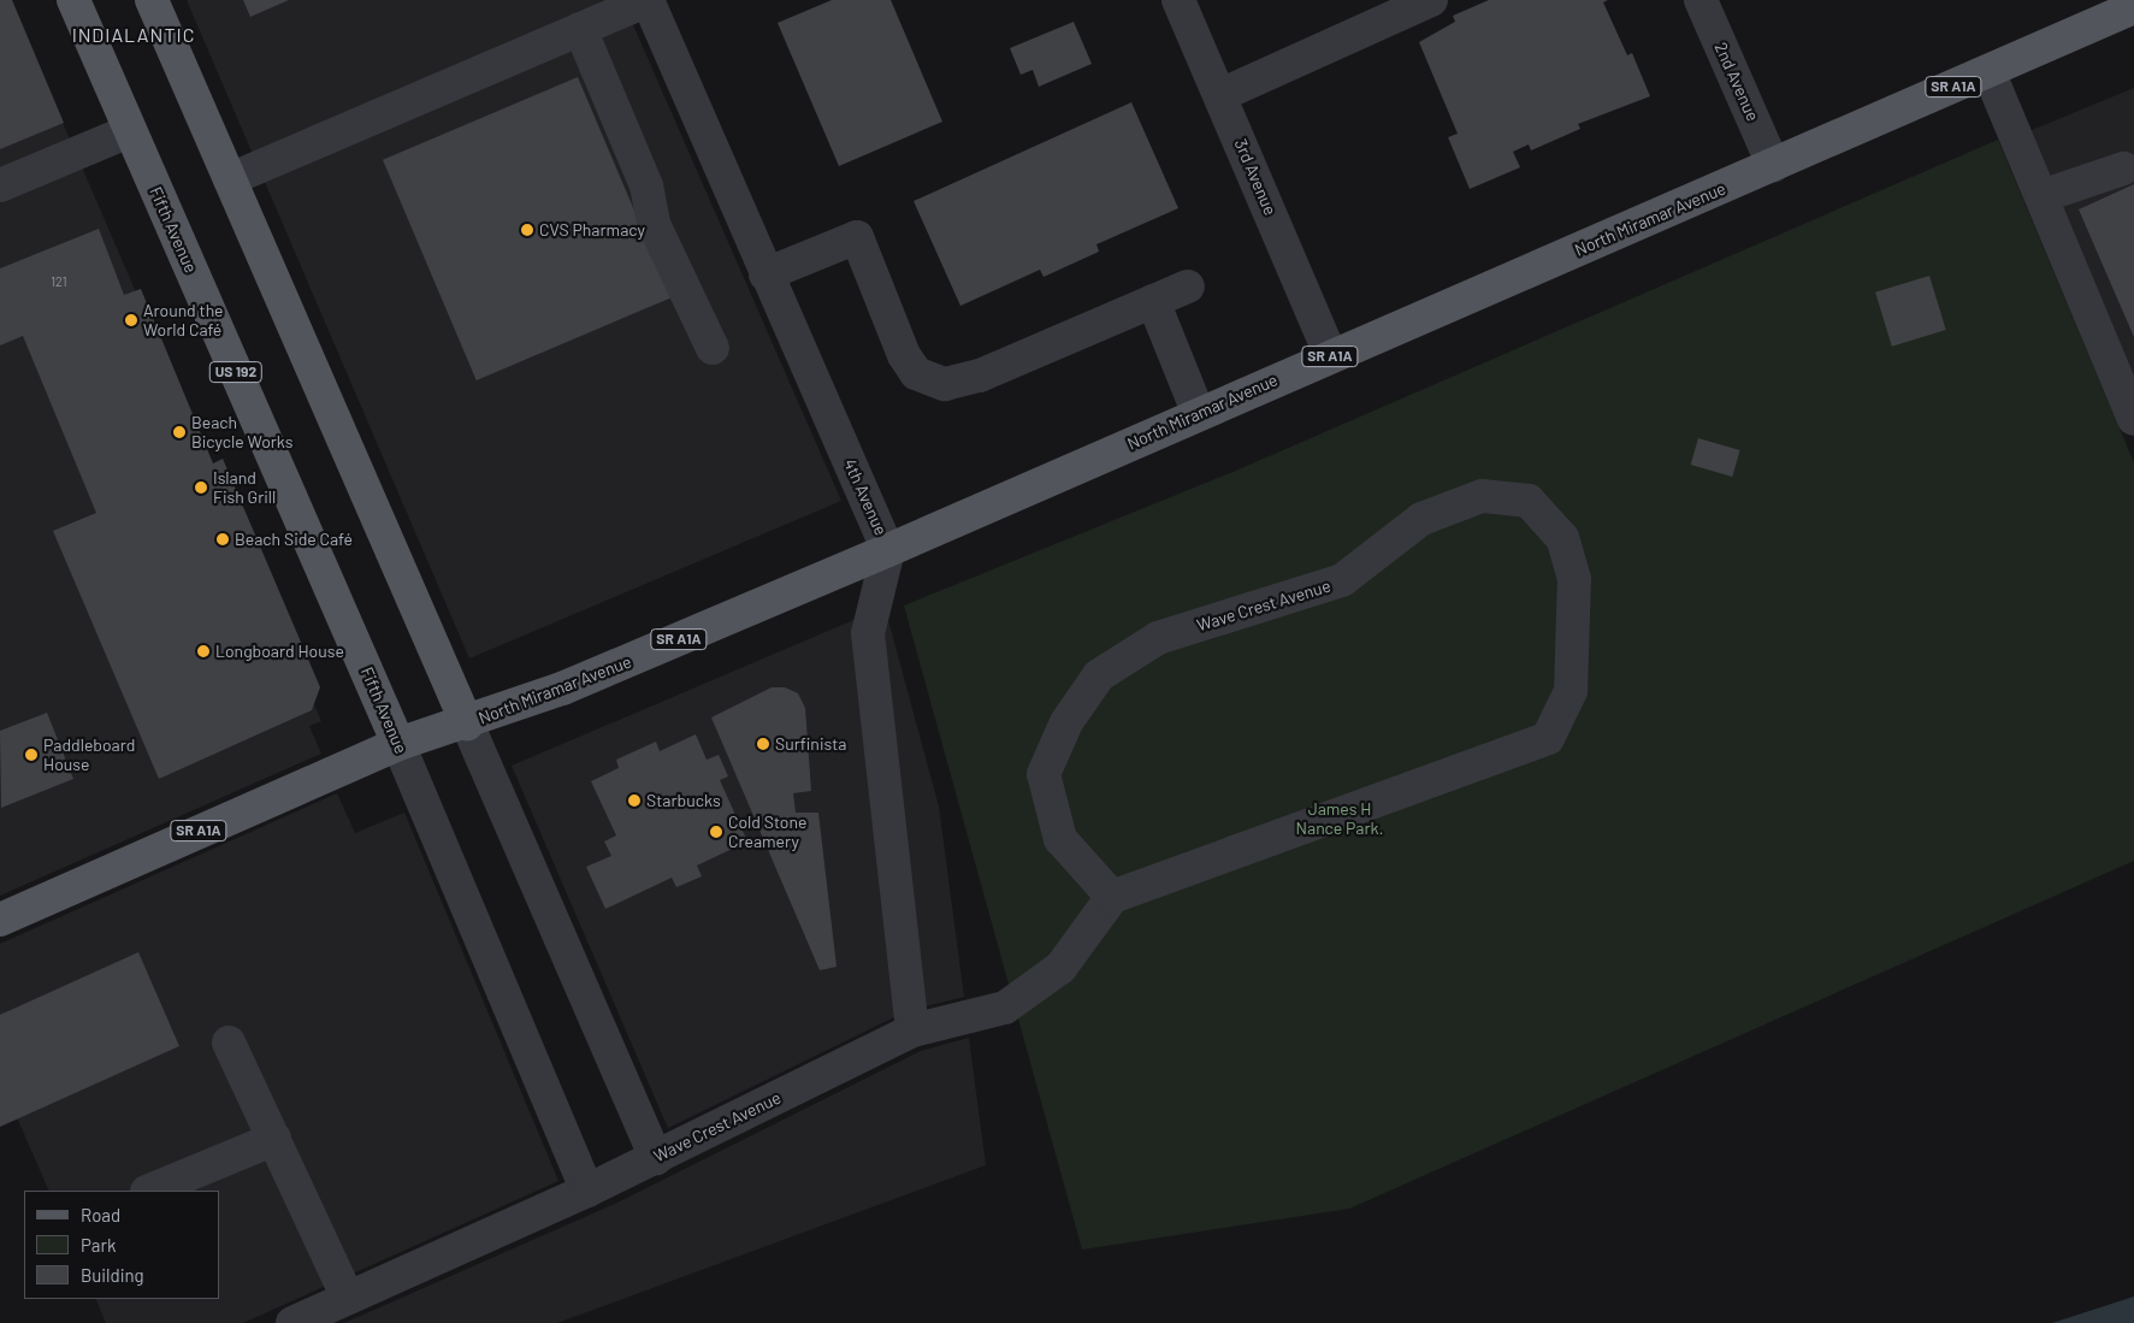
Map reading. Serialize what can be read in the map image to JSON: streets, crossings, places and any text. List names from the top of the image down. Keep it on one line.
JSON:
{"streets":{"main road":["SR A1A","North Miramar Avenue","Fifth Avenue","US 192"],"street":["2nd Avenue","3rd Avenue","4th Avenue","Wave Crest Avenue"]},"crossings":[["2nd Avenue","North Miramar Avenue"],["SR A1A","North Miramar Avenue"],["SR A1A","Fifth Avenue"],["3rd Avenue","North Miramar Avenue"],["North Miramar Avenue","Fifth Avenue"],["North Miramar Avenue","4th Avenue"],["Fifth Avenue","Wave Crest Avenue"],["4th Avenue","Wave Crest Avenue"]],"districts":["INDIALANTIC"],"parks":["James H Nance Park."],"places":["CVS Pharmacy","Around the World Café","Beach Bicycle Works","Island Fish Grill","Beach Side Café","Longboard House","Surfinista","Paddleboard House","Starbucks","Cold Stone Creamery"],"house_numbers":["121"],"legend":["Road","Park","Building"]}
